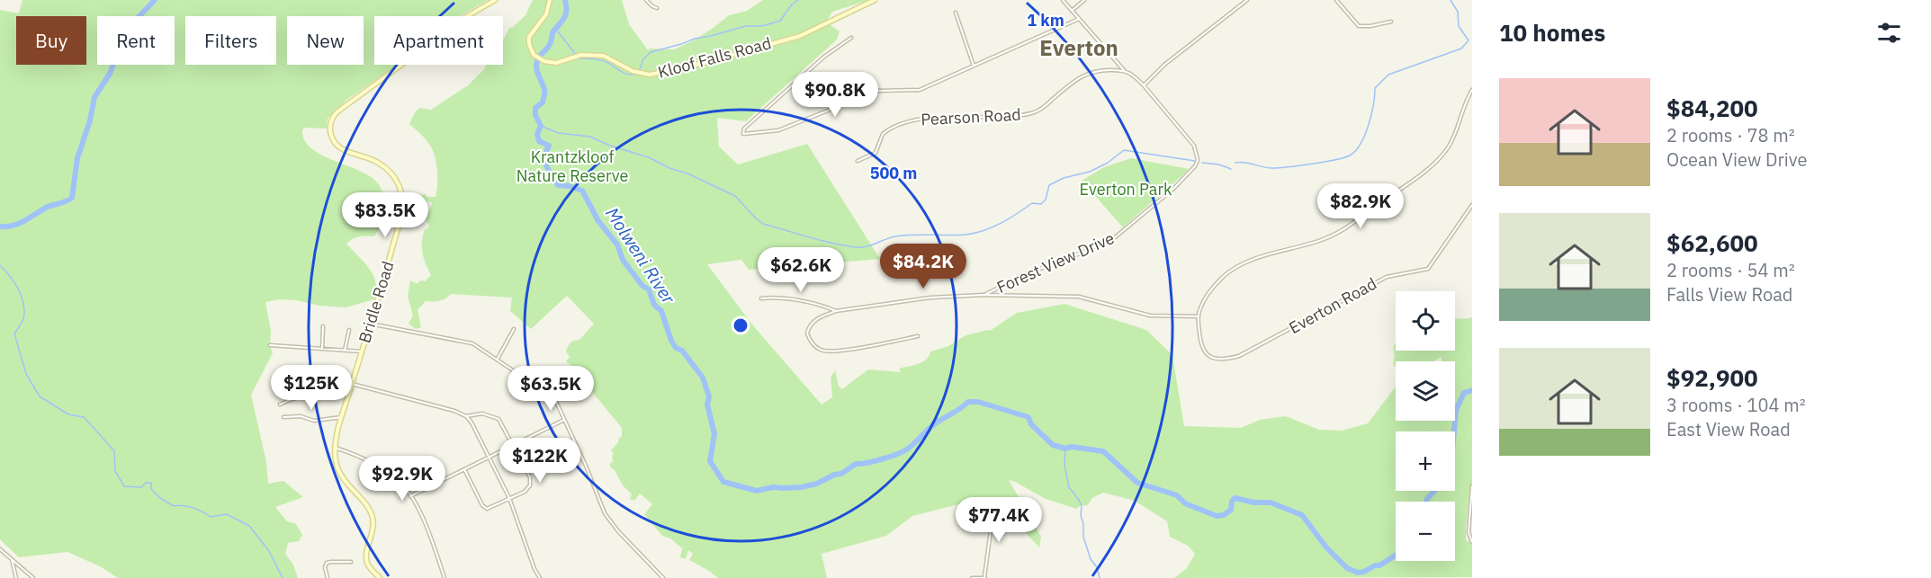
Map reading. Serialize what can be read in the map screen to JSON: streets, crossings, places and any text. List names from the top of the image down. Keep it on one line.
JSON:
{"streets":{"main road":["Kloof Falls Road","Bridle Road"],"street":["Pearson Road","Forest View Drive","Everton Road"]},"districts":["Everton"],"water":["Molweni River"],"parks":["Krantzkloof Nature Reserve","Everton Park"],"page":{"heading":"10 homes","chip":["Buy","Rent","Filters","New","Apartment"],"list":[{"name":"$84,200","note":"2 rooms · 78 m² · Ocean View Drive"},{"name":"$62,600","note":"2 rooms · 54 m² · Falls View Road"},{"name":"$92,900","note":"3 rooms · 104 m² · East View Road"}],"price":["$90.8K","$82.9K","$83.5K","$84.2K","$62.6K","$125K","$63.5K","$122K","$92.9K","$77.4K"],"map_buttons":["+","−"]},"rings":["1 km","500 m"]}
